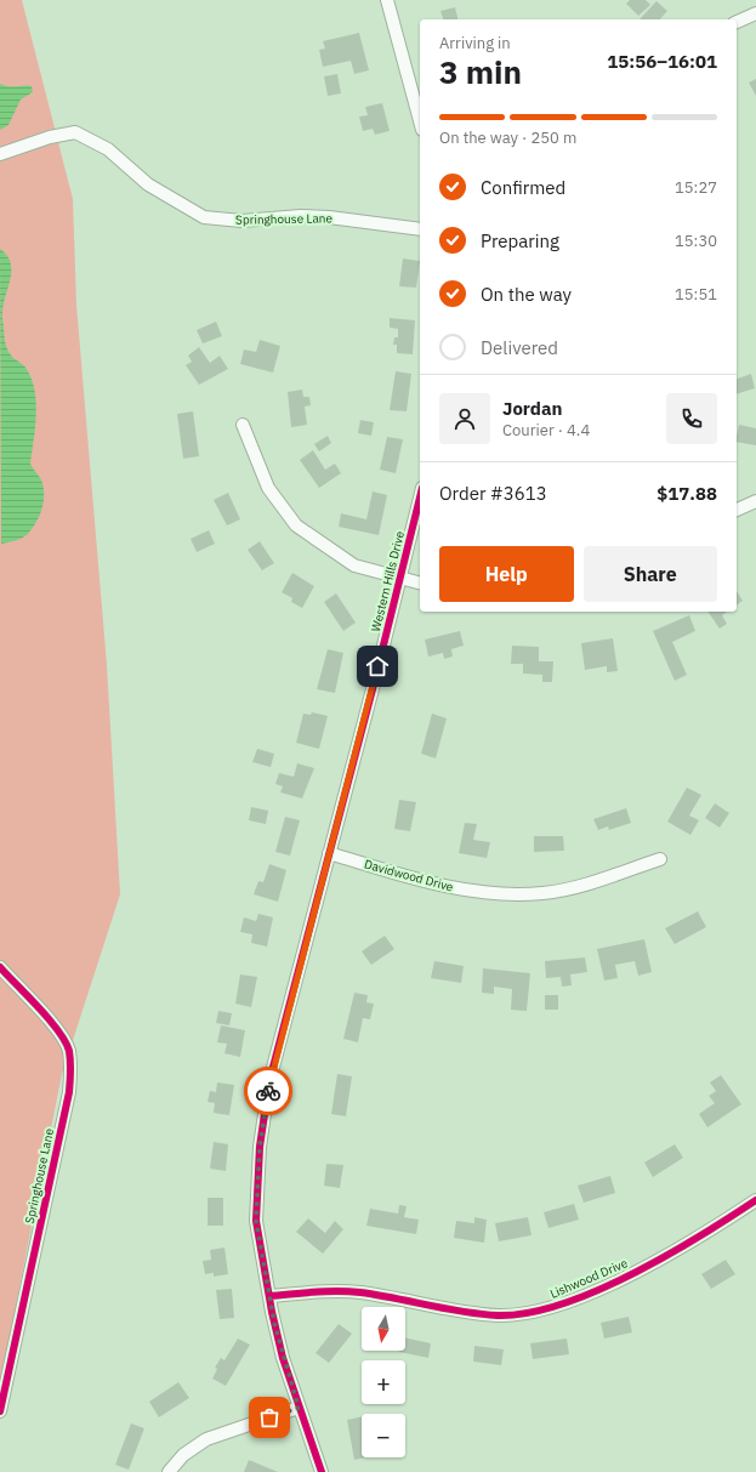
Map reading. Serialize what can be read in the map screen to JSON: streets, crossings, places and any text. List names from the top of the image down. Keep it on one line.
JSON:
{"streets":{"street":["Springhouse Lane","Western Hills Drive","Davidwood Drive","Lishwood Drive"]},"crossings":[["Western Hills Drive","Davidwood Drive"],["Western Hills Drive","Lishwood Drive"]],"north":"bottom","page":{"heading":["3 min","Arriving in","15:56–16:01"],"panel":["Jordan","Courier · 4.4","Order #3613","$17.88"],"bar":"On the way · 250 m","list":[["Confirmed","15:27"],["Preparing","15:30"],["On the way","15:51"],"Delivered"],"buttons":["Help","Share"],"map_buttons":["+","−"]}}
